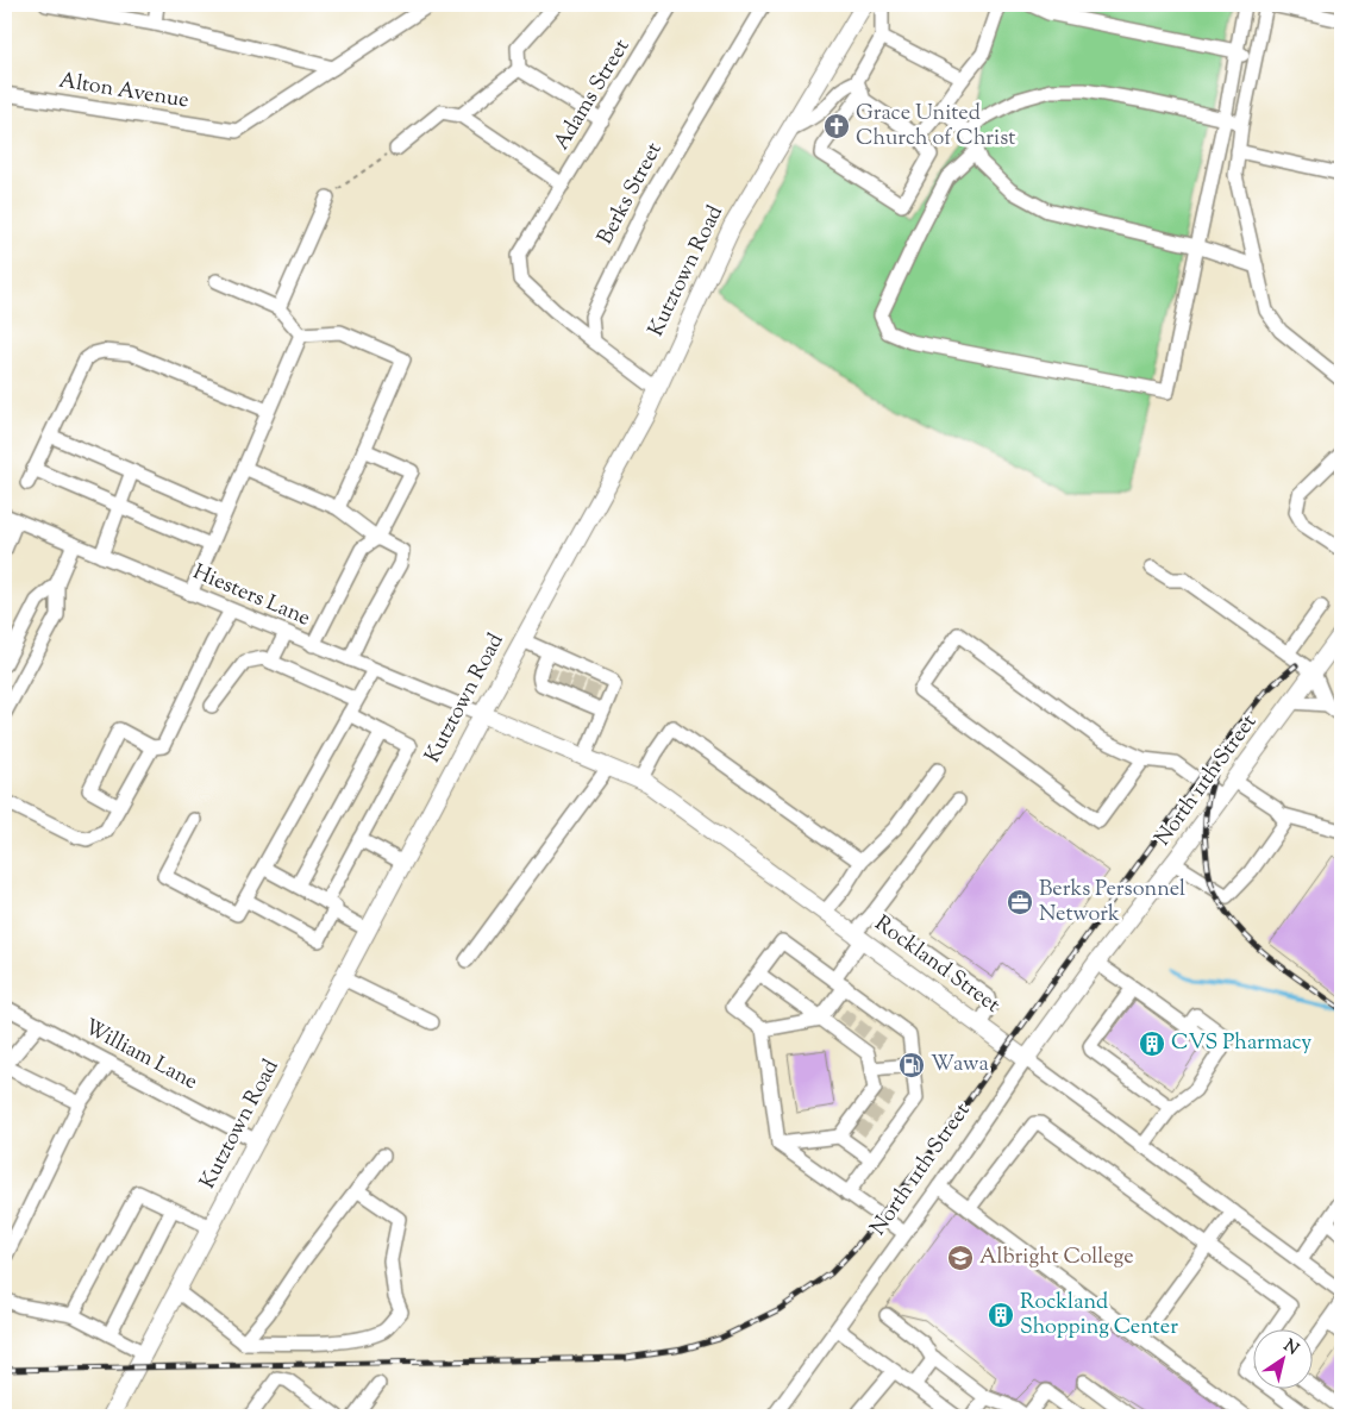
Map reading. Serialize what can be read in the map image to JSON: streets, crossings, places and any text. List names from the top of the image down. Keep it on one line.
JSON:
{"streets":{"main road":["Kutztown Road","North 11th Street","Rockland Street"],"street":["Alton Avenue","Adams Street","Berks Street","Hiesters Lane","William Lane"]},"crossings":[["Adams Street","Berks Street"],["Kutztown Road","Hiesters Lane"],["Kutztown Road","Rockland Street"],["Kutztown Road","William Lane"],["Hiesters Lane","Rockland Street"],["North 11th Street","Rockland Street"]],"places":{"church":["Grace United Church of Christ"],"office":["Berks Personnel Network"],"building":["CVS Pharmacy","Rockland Shopping Center"],"fuel station":["Wawa"],"school or university":["Albright College"]},"north":"top right"}
